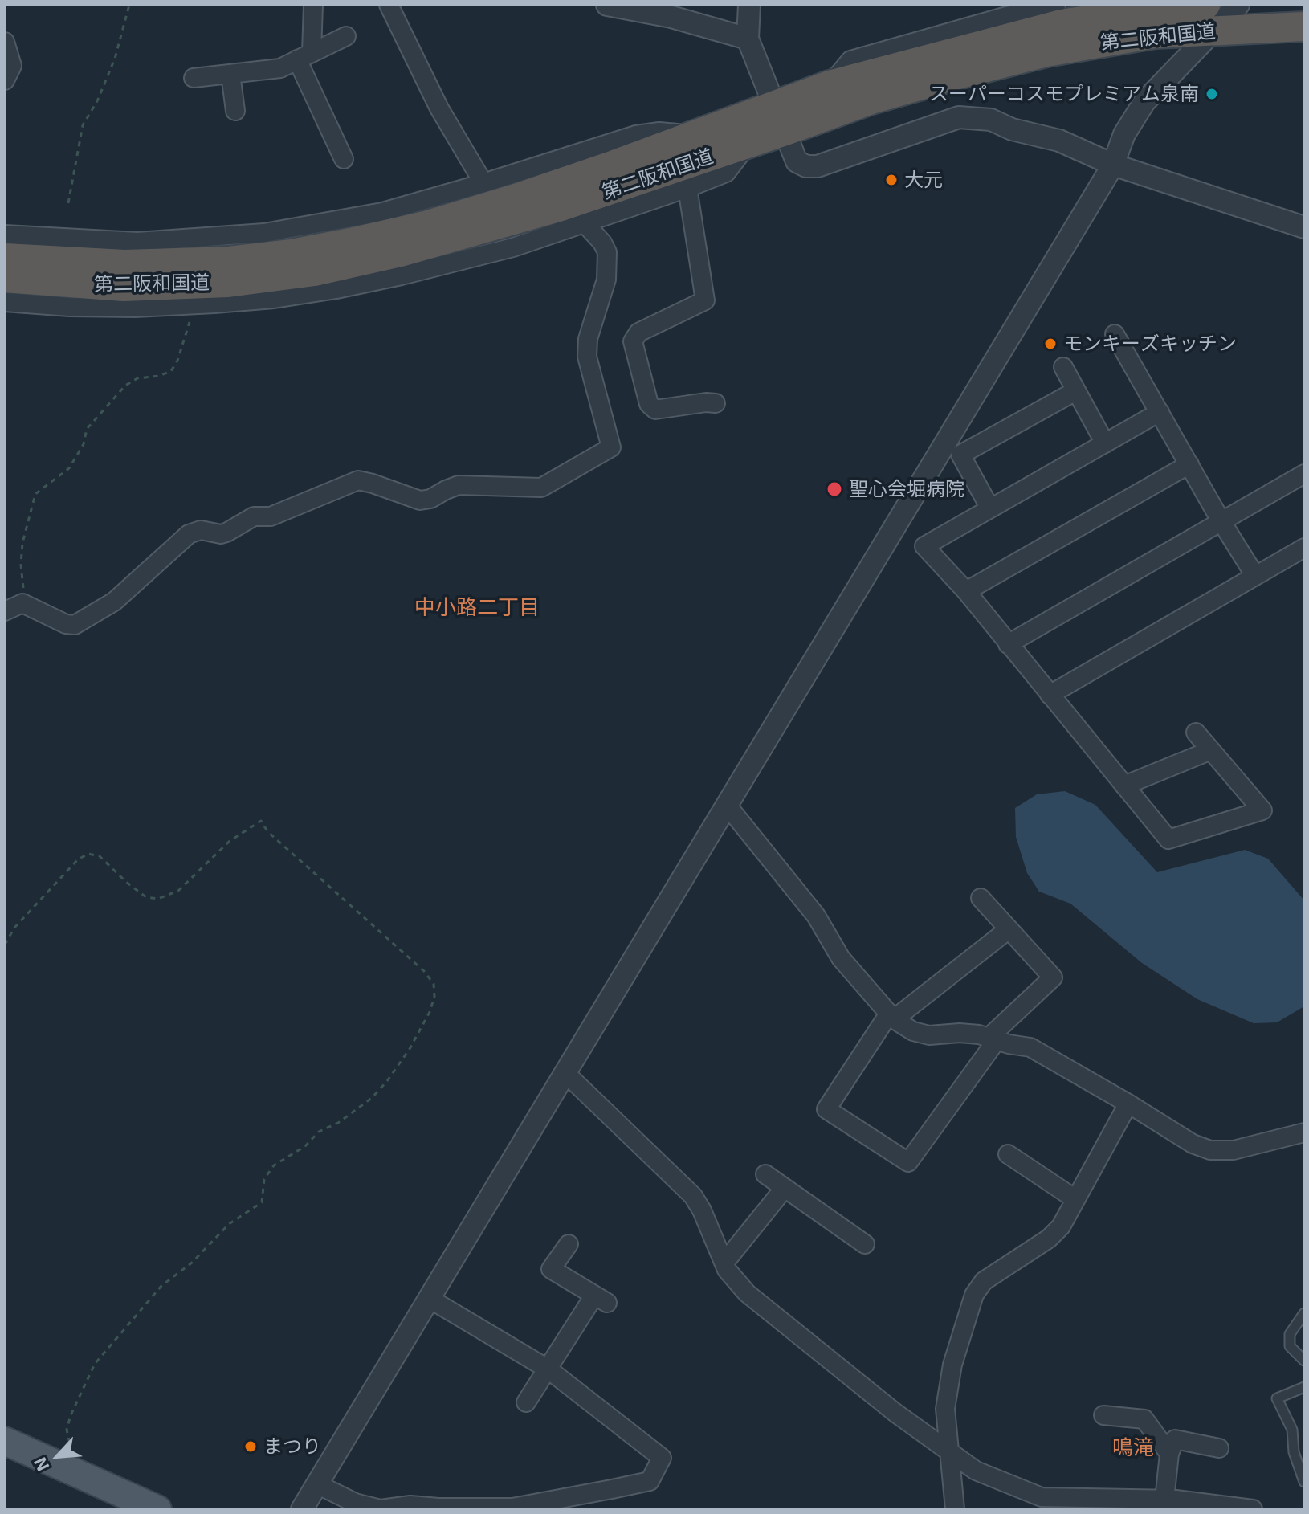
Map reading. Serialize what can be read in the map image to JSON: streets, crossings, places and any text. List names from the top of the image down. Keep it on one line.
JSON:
{"streets":{"highway":["第二阪和国道"]},"districts":["中小路二丁目","鳴滝"],"places":["スーパーコスモプレミアム泉南","大元","モンキーズキッチン","聖心会堀病院","まつり"],"north":"bottom left"}
